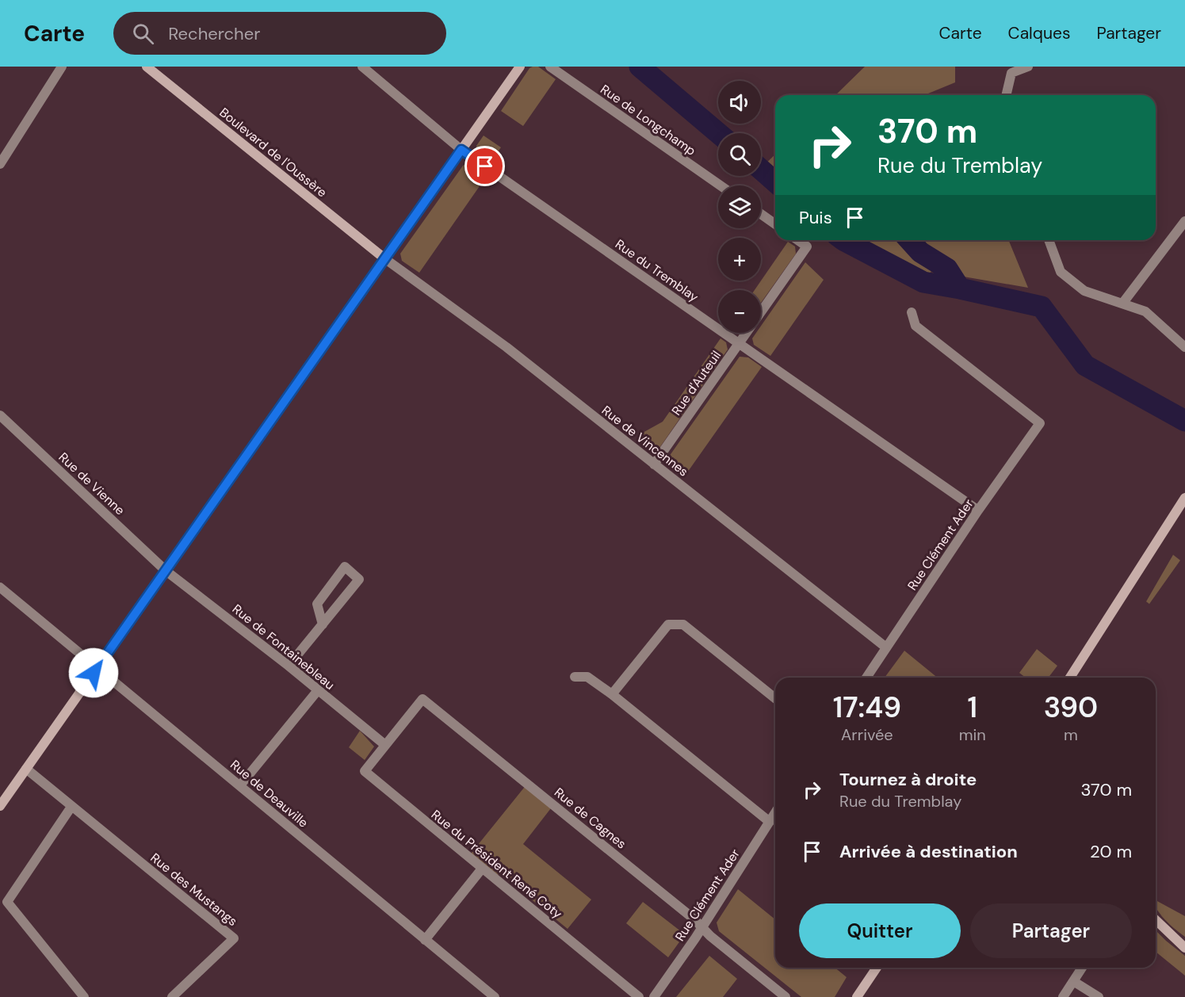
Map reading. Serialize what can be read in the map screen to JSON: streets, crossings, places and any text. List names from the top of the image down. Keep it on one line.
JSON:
{"streets":{"street":["Rue de Longchamp","Boulevard de l'Oussère","Rue du Tremblay","Rue d'Auteuil","Rue de Vincennes","Rue de Vienne","Rue Clément Ader","Rue de Fontainebleau","Rue de Deauville","Rue de Cagnes","Rue du Président René Coty","Rue des Mustangs"]},"crossings":[["Boulevard de l'Oussère","Rue de Vincennes"],["Rue du Tremblay","Rue d'Auteuil"],["Rue du Tremblay","Rue Clément Ader"],["Rue d'Auteuil","Rue de Vincennes"],["Rue de Vincennes","Rue Clément Ader"],["Rue de Vienne","Rue de Fontainebleau"],["Rue Clément Ader","Rue de Cagnes"],["Rue de Fontainebleau","Rue de Cagnes"],["Rue de Fontainebleau","Rue du Président René Coty"],["Rue de Cagnes","Rue du Président René Coty"]],"page":{"header":"Carte","search":"Rechercher","nav":["Carte","Calques","Partager"],"map_buttons":["+","−"],"turn":["370 m","Rue du Tremblay"],"then":"Puis","eta":["17:49","Arrivée","1","min","390","m"],"list":[{"name":"Tournez à droite","note":"Rue du Tremblay","value":"370 m"},{"name":"Arrivée à destination","value":"20 m"}],"buttons":["Quitter","Partager"]}}
